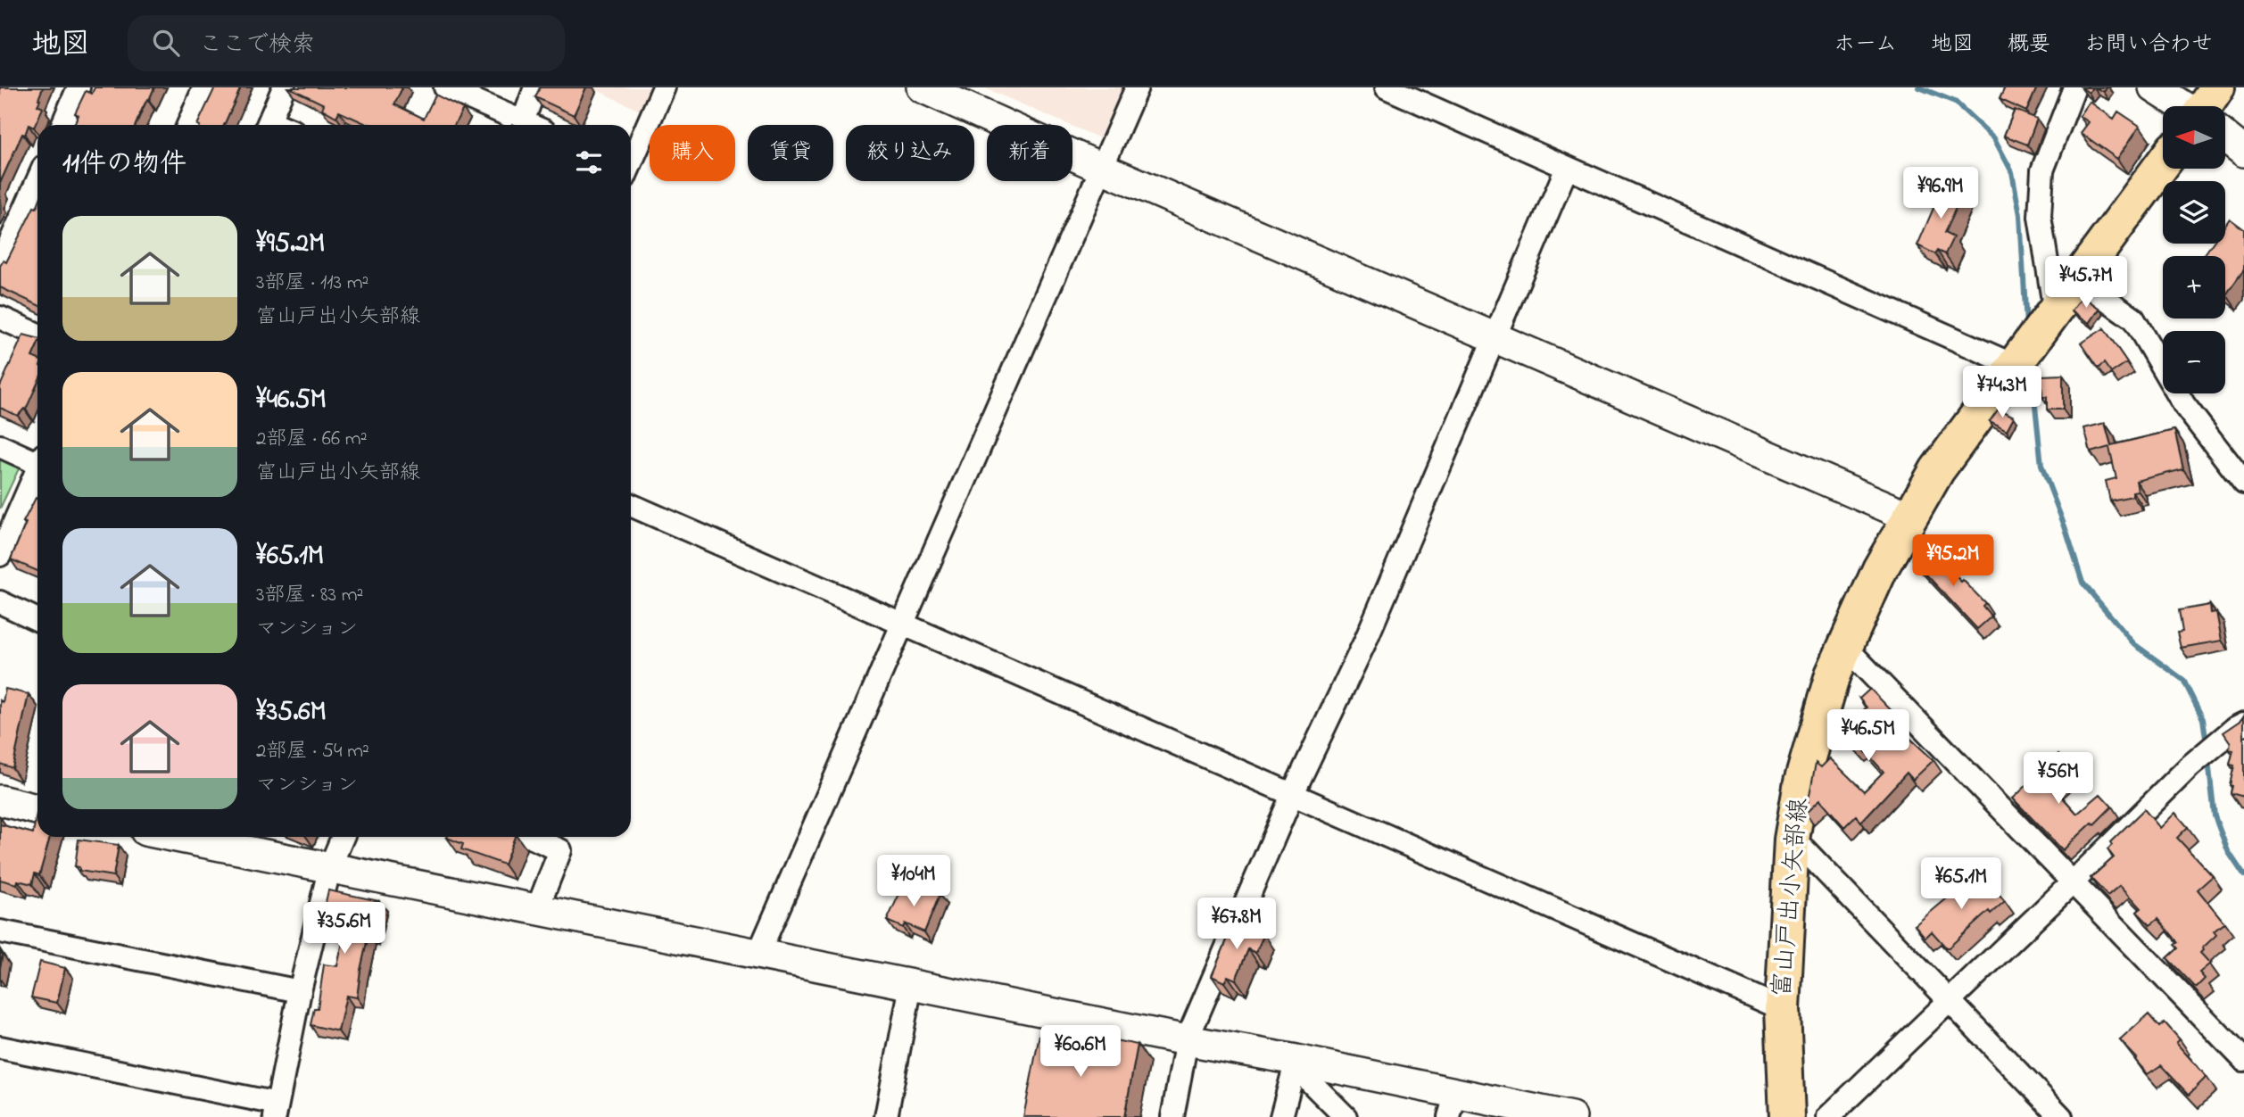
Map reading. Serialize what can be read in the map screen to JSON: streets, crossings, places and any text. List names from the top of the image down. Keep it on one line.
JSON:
{"streets":{"main road":["富山戸出小矢部線"]},"north":"left","page":{"header":"地図","search":"ここで検索","nav":["ホーム","地図","概要","お問い合わせ"],"map_buttons":["+","−"],"chip":["購入","賃貸","絞り込み","新着"],"heading":"11件の物件","price":["¥96.9M","¥45.7M","¥74.3M","¥95.2M","¥46.5M","¥56M","¥104M","¥65.1M","¥67.8M","¥35.6M","¥60.6M"],"list":[{"name":"¥95.2M","note":"3部屋 · 113 m² · 富山戸出小矢部線"},{"name":"¥46.5M","note":"2部屋 · 66 m² · 富山戸出小矢部線"},{"name":"¥65.1M","note":"3部屋 · 83 m² · マンション"},{"name":"¥35.6M","note":"2部屋 · 54 m² · マンション"}]}}
